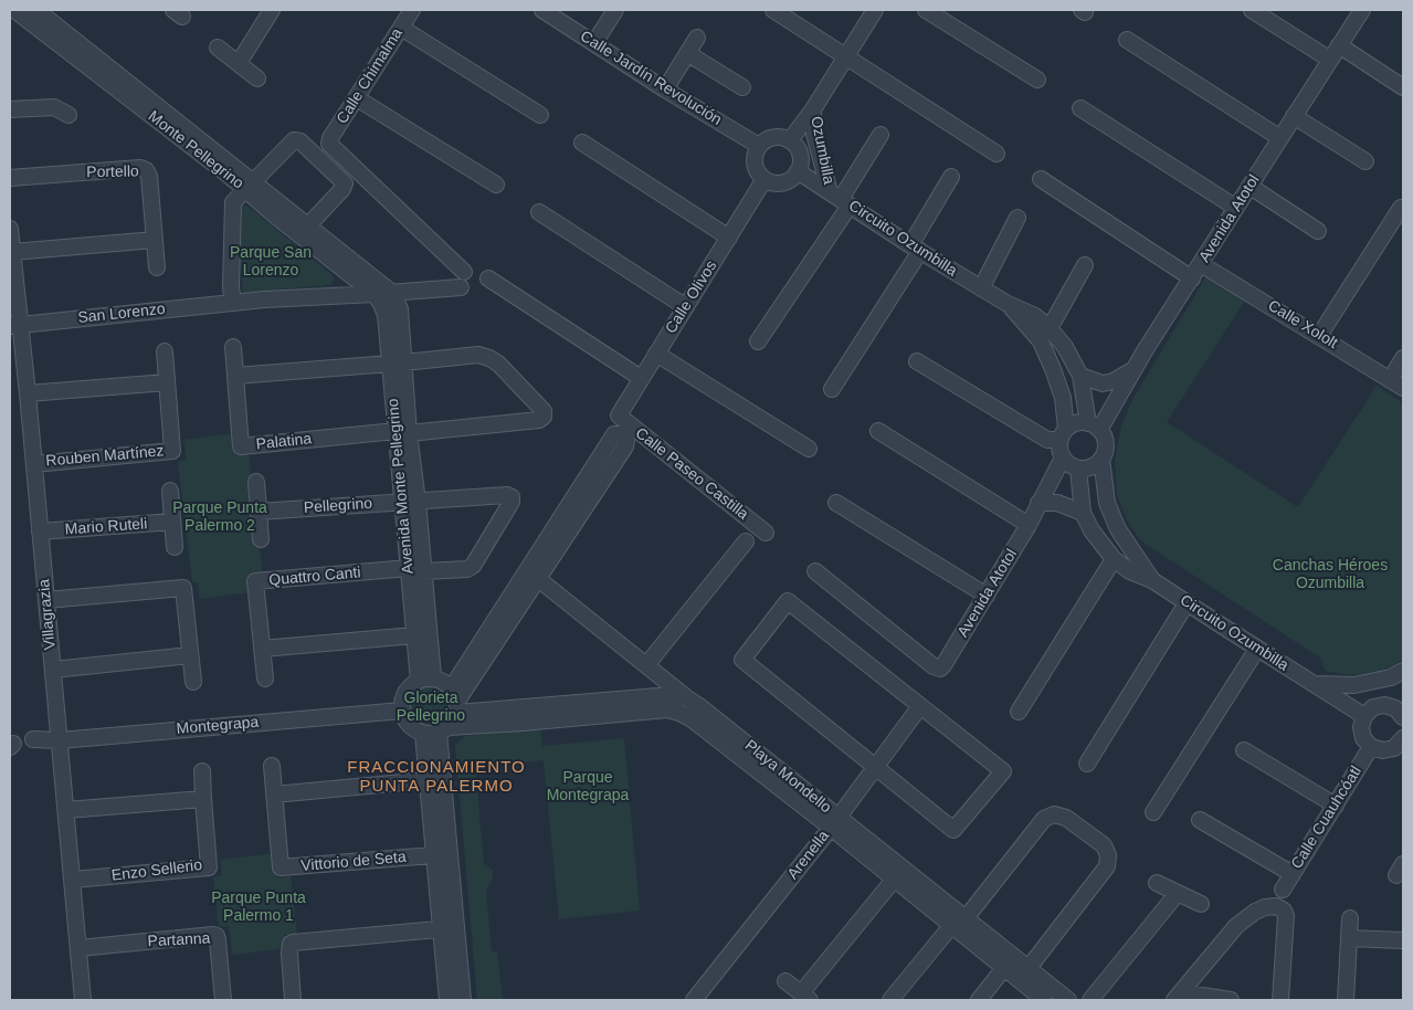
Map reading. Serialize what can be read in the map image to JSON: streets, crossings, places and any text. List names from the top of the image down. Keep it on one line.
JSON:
{"streets":{"street":["Calle Chimalma","Calle Jardín Revolución","Monte Pellegrino","Ozumbilla","Portello","Avenida Atotol","Circuito Ozumbilla","Calle Olivos","San Lorenzo","Calle Xololt","Palatina","Rouben Martínez","Calle Paseo Castilla","Avenida Monte Pellegrino","Pellegrino","Mario Ruteli","Quattro Canti","Villagrazia","Montegrapa","Playa Mondello","Calle Cuauhcóatl","Arenella","Vittorio de Seta","Enzo Sellerio","Partanna"]},"crossings":[["Calle Jardín Revolución","Circuito Ozumbilla"],["Calle Jardín Revolución","Calle Olivos"],["Monte Pellegrino","San Lorenzo"],["Monte Pellegrino","Avenida Monte Pellegrino"],["Ozumbilla","Circuito Ozumbilla"],["Avenida Atotol","Circuito Ozumbilla"],["Avenida Atotol","Calle Xololt"],["Circuito Ozumbilla","Calle Olivos"],["Calle Olivos","Calle Paseo Castilla"],["San Lorenzo","Avenida Monte Pellegrino"],["San Lorenzo","Villagrazia"],["Palatina","Avenida Monte Pellegrino"],["Rouben Martínez","Villagrazia"],["Avenida Monte Pellegrino","Pellegrino"],["Avenida Monte Pellegrino","Quattro Canti"],["Avenida Monte Pellegrino","Montegrapa"],["Avenida Monte Pellegrino","Playa Mondello"],["Mario Ruteli","Villagrazia"],["Villagrazia","Montegrapa"],["Villagrazia","Enzo Sellerio"],["Villagrazia","Partanna"],["Montegrapa","Playa Mondello"],["Playa Mondello","Arenella"]],"districts":["FRACCIONAMIENTO PUNTA PALERMO"],"parks":["Parque San Lorenzo","Parque Punta Palermo 2","Canchas Héroes Ozumbilla","Glorieta Pellegrino","Parque Montegrapa","Parque Punta Palermo 1"]}
